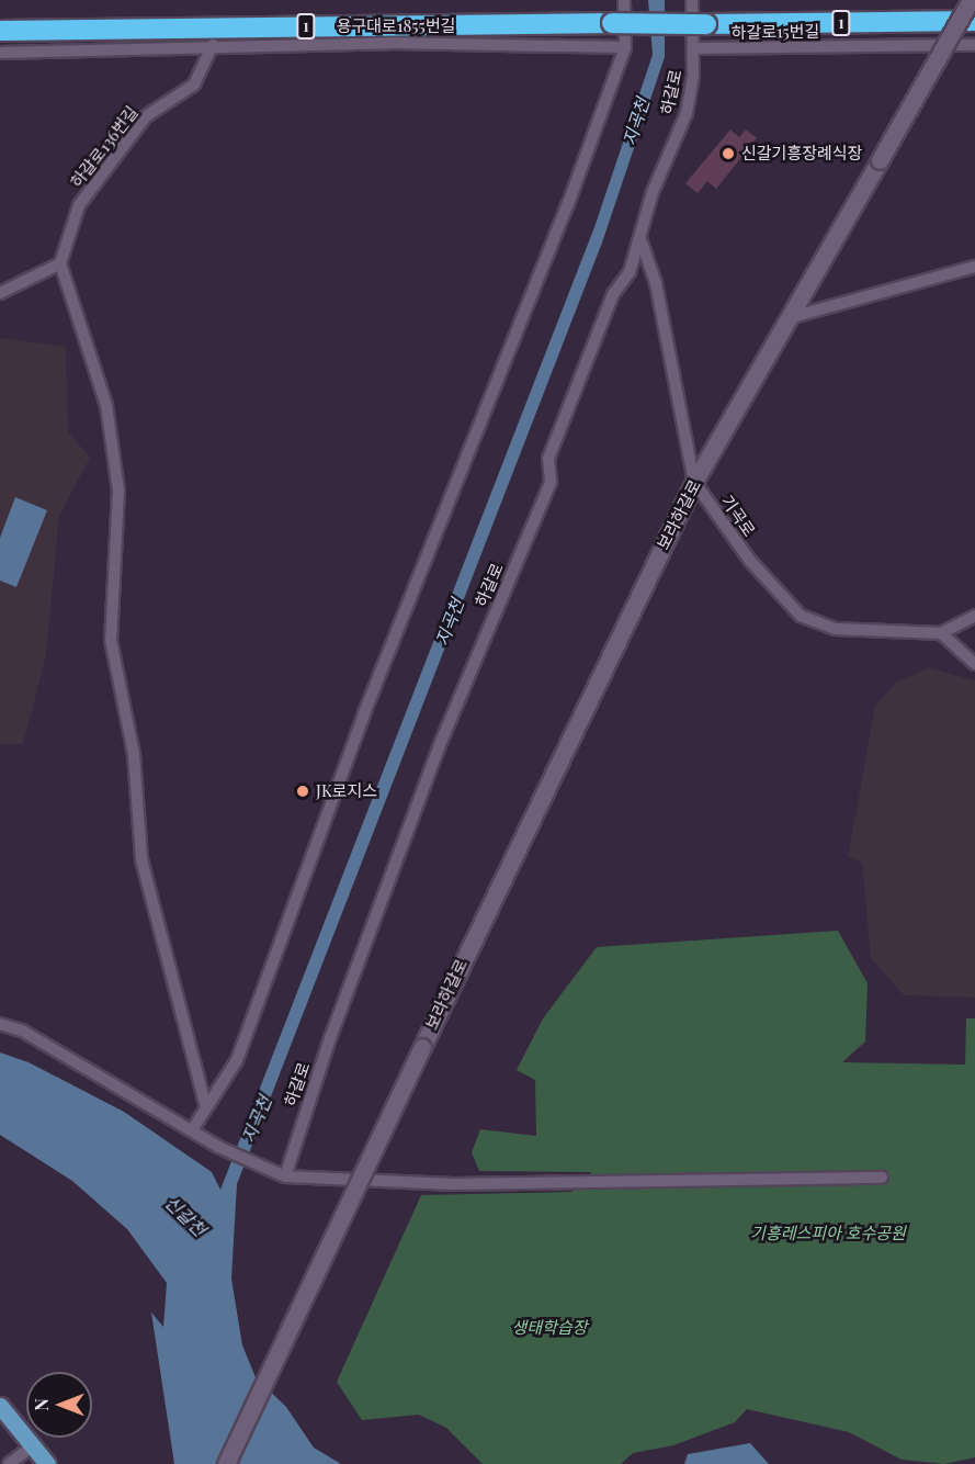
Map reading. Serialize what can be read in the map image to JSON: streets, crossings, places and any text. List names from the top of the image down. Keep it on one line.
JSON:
{"streets":{"highway":["1"],"main road":["보라하갈로"],"street":["용구대로1855번길","하갈로15번길","하갈로","하갈로136번길","기곡로"]},"crossings":[["용구대로1855번길","하갈로136번길"],["하갈로15번길","하갈로"],["하갈로","기곡로"],["보라하갈로","기곡로"]],"water":["지곡천","신갈천"],"parks":["기흥레스피아 호수공원","생태학습장"],"places":["신갈기흥장례식장","JK로지스"],"north":"left"}
